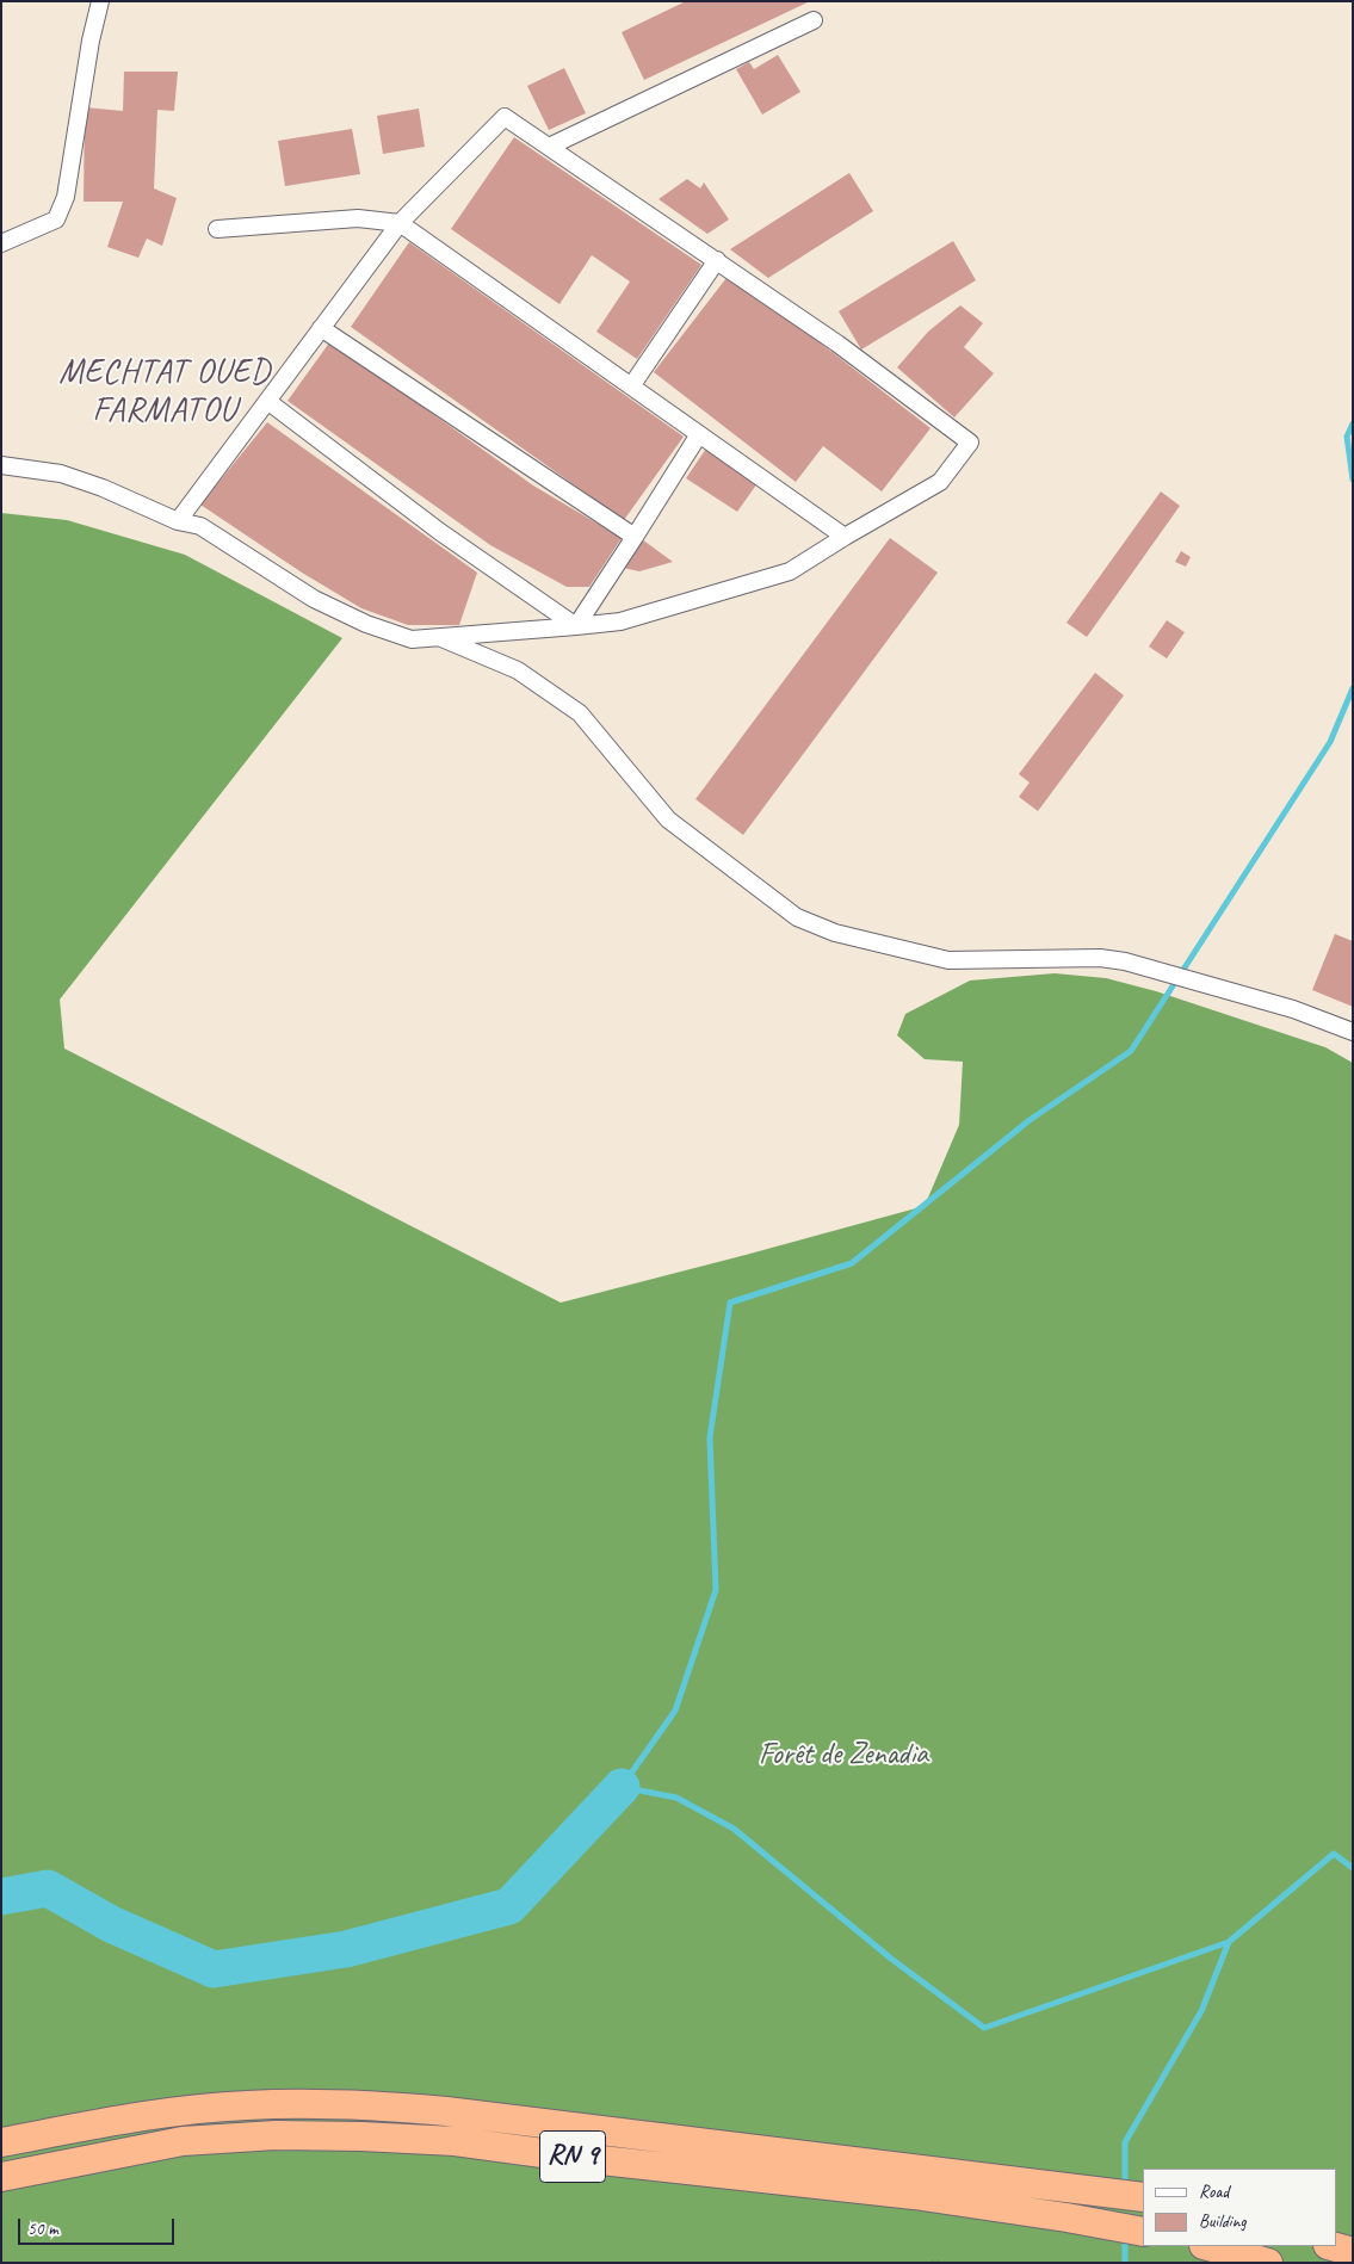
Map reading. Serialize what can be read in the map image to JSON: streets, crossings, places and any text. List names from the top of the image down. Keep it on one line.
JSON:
{"streets":{"highway":["RN 9"]},"districts":["MECHTAT OUED FARMATOU"],"parks":["Forêt de Zenadia"],"legend":["Road","Building"],"scale_bar":"50 m"}
